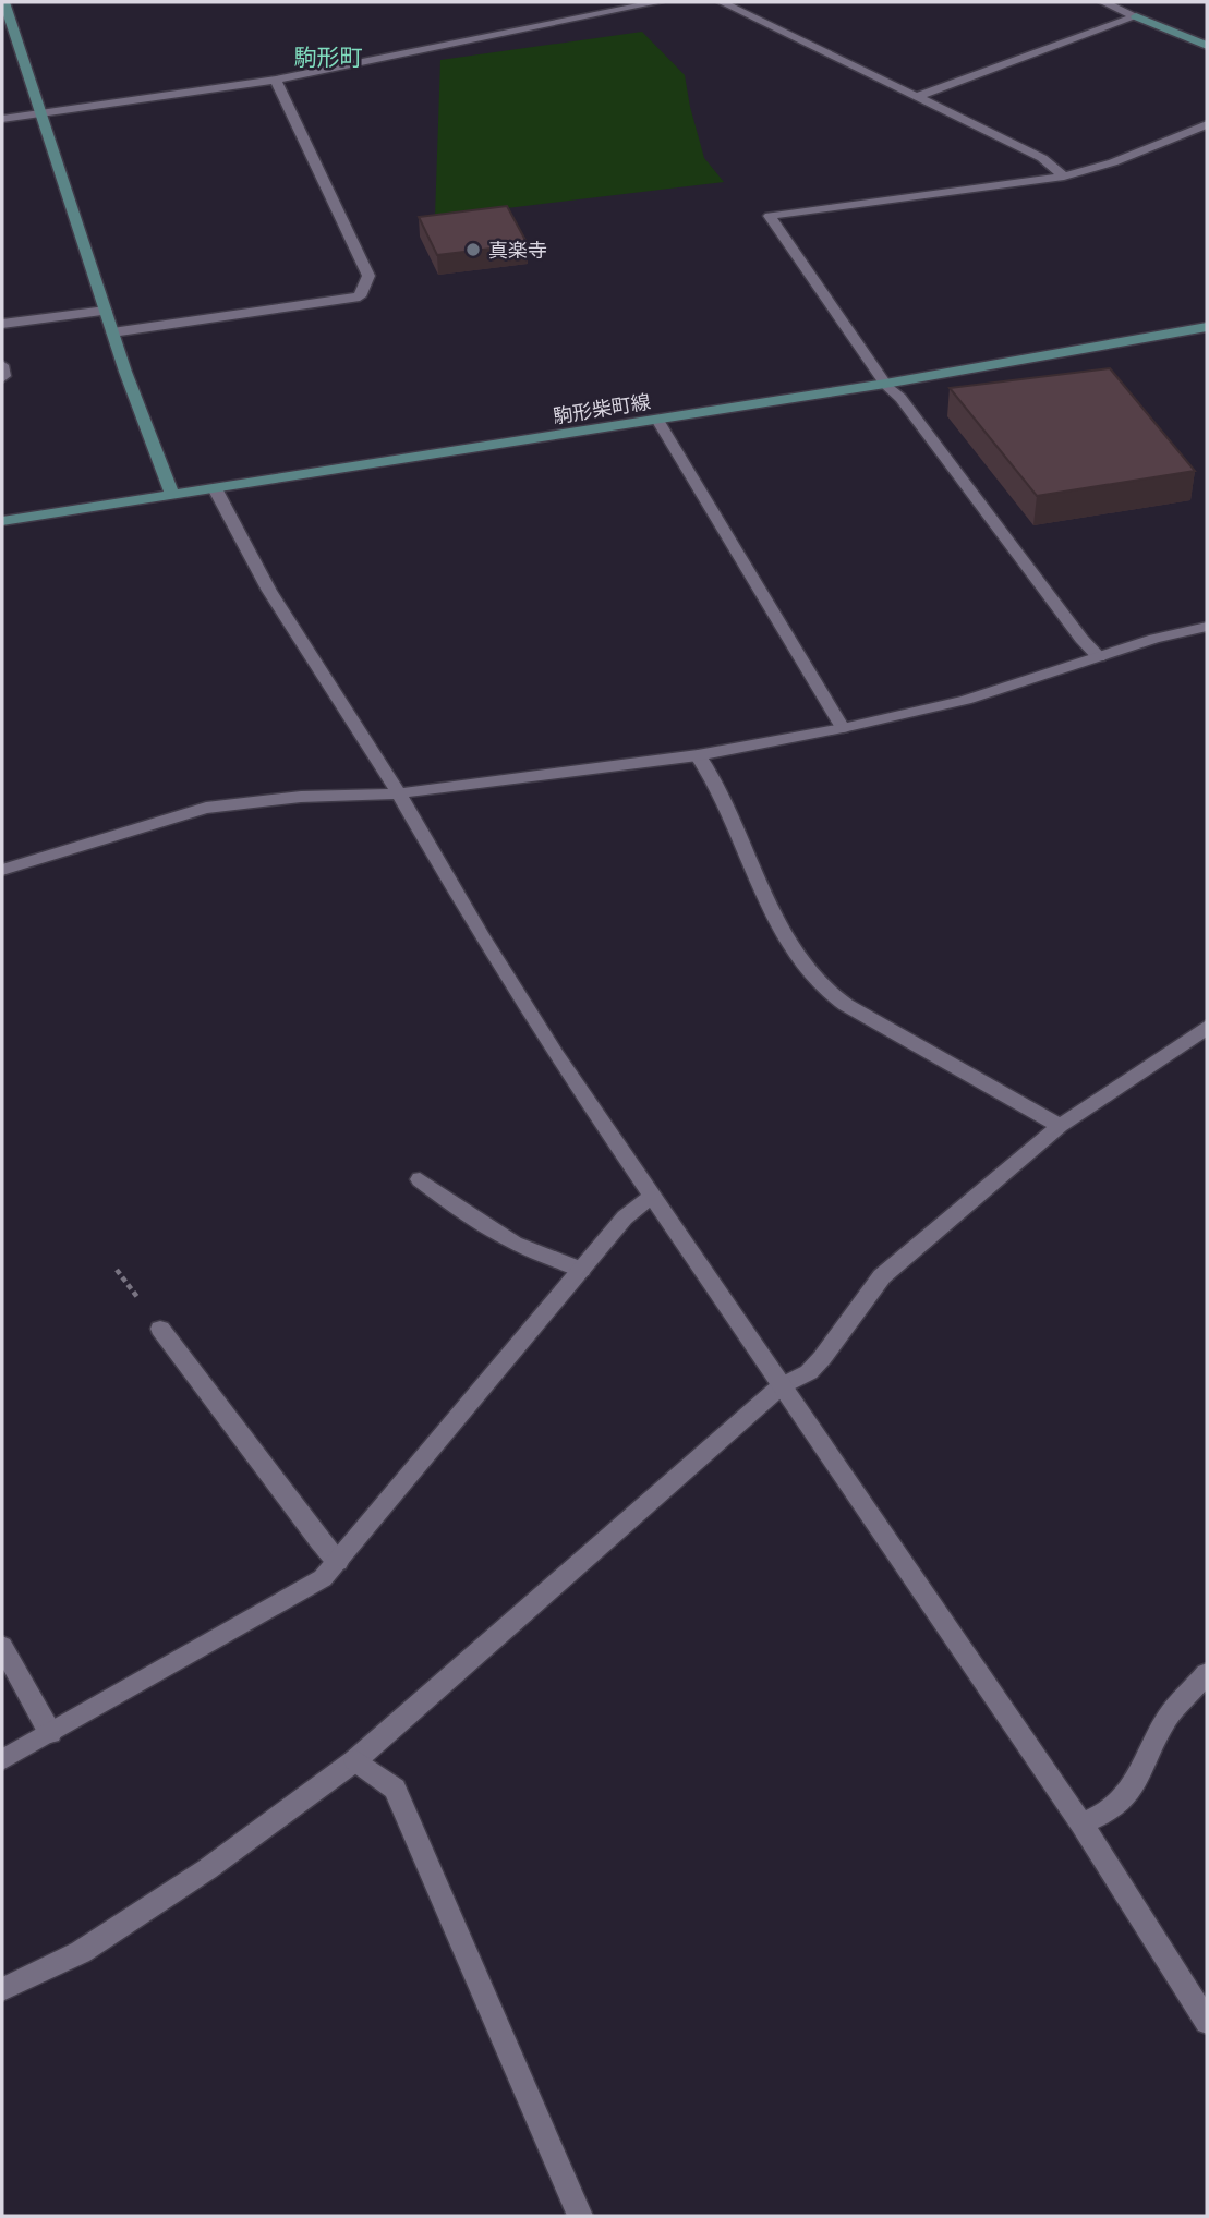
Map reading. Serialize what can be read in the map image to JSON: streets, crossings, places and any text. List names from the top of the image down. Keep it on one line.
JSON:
{"streets":{"street":["駒形柴町線"]},"districts":["駒形町"],"places":["真楽寺"]}
